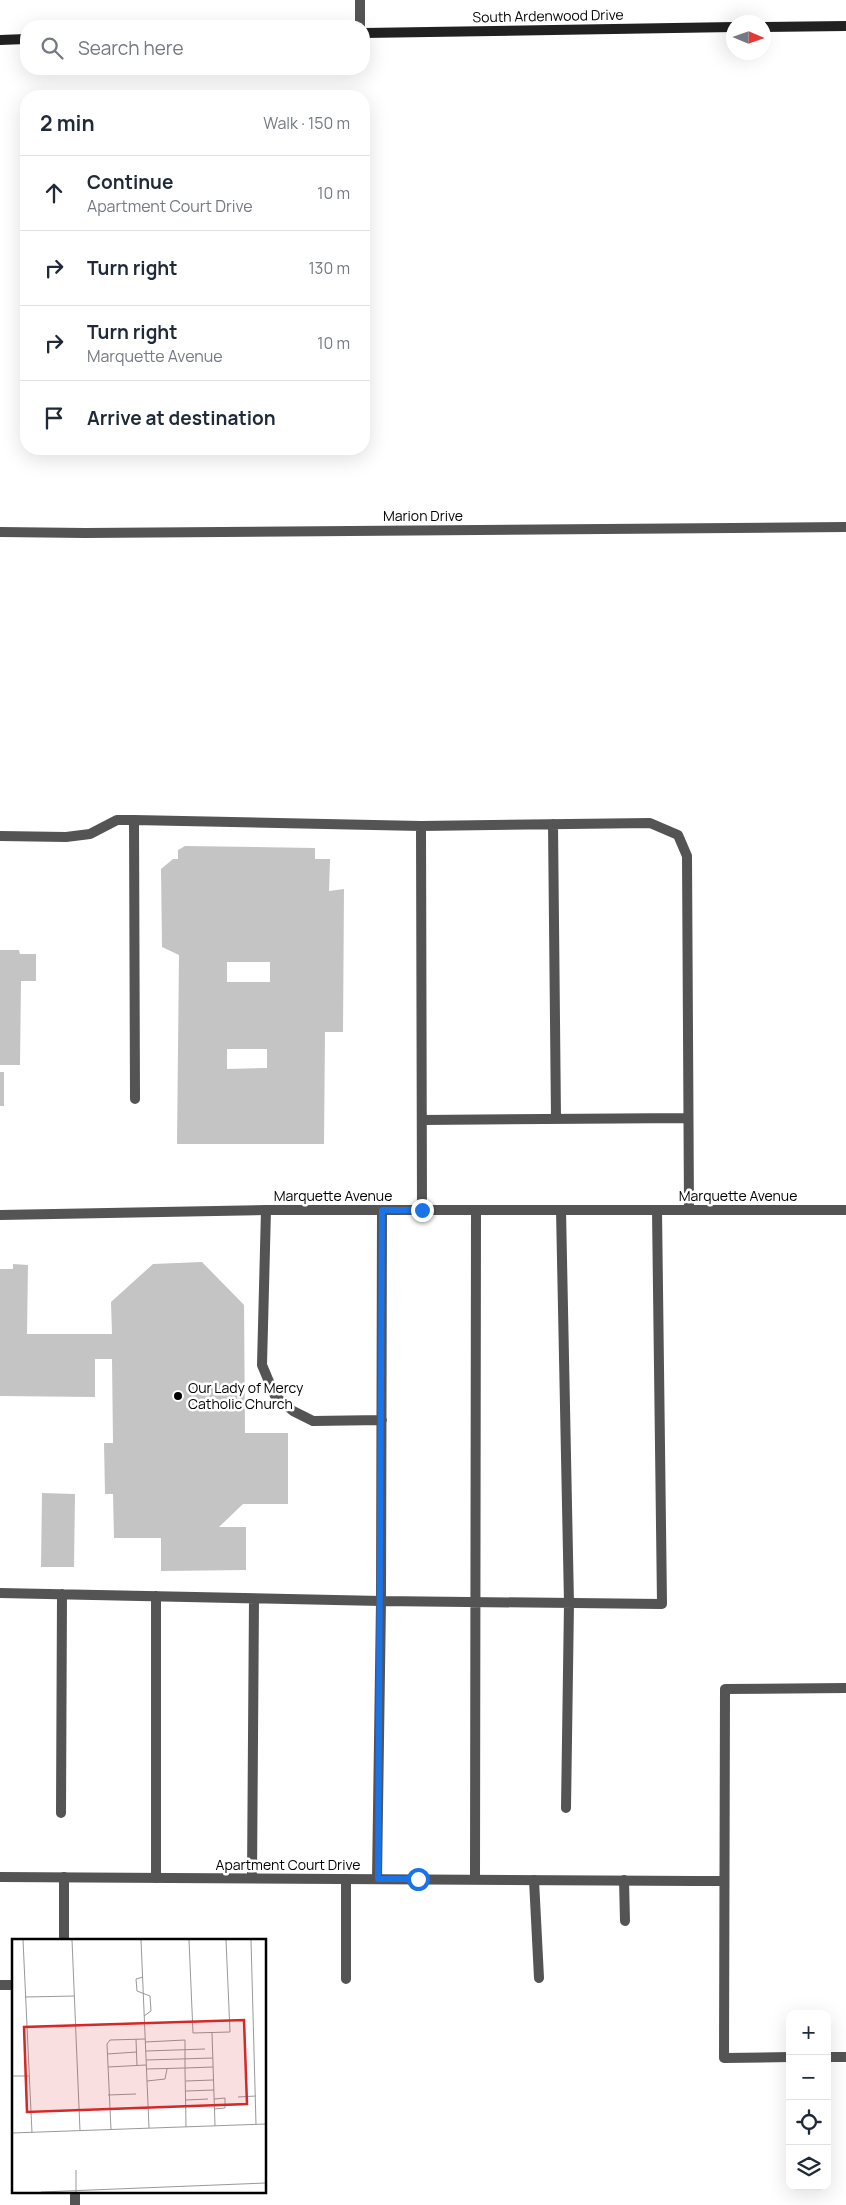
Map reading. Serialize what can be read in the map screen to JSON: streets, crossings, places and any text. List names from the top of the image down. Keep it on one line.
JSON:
{"streets":{"street":["South Ardenwood Drive","Marion Drive","Marquette Avenue","Apartment Court Drive"]},"places":["Our Lady of Mercy Catholic Church"],"north":"right","page":{"search":"Search here","heading":["2 min","Walk · 150 m"],"list":[["Continue","Apartment Court Drive","10 m"],["Turn right","130 m"],["Turn right","Marquette Avenue","10 m"],"Arrive at destination"],"map_buttons":["+","−"]}}
